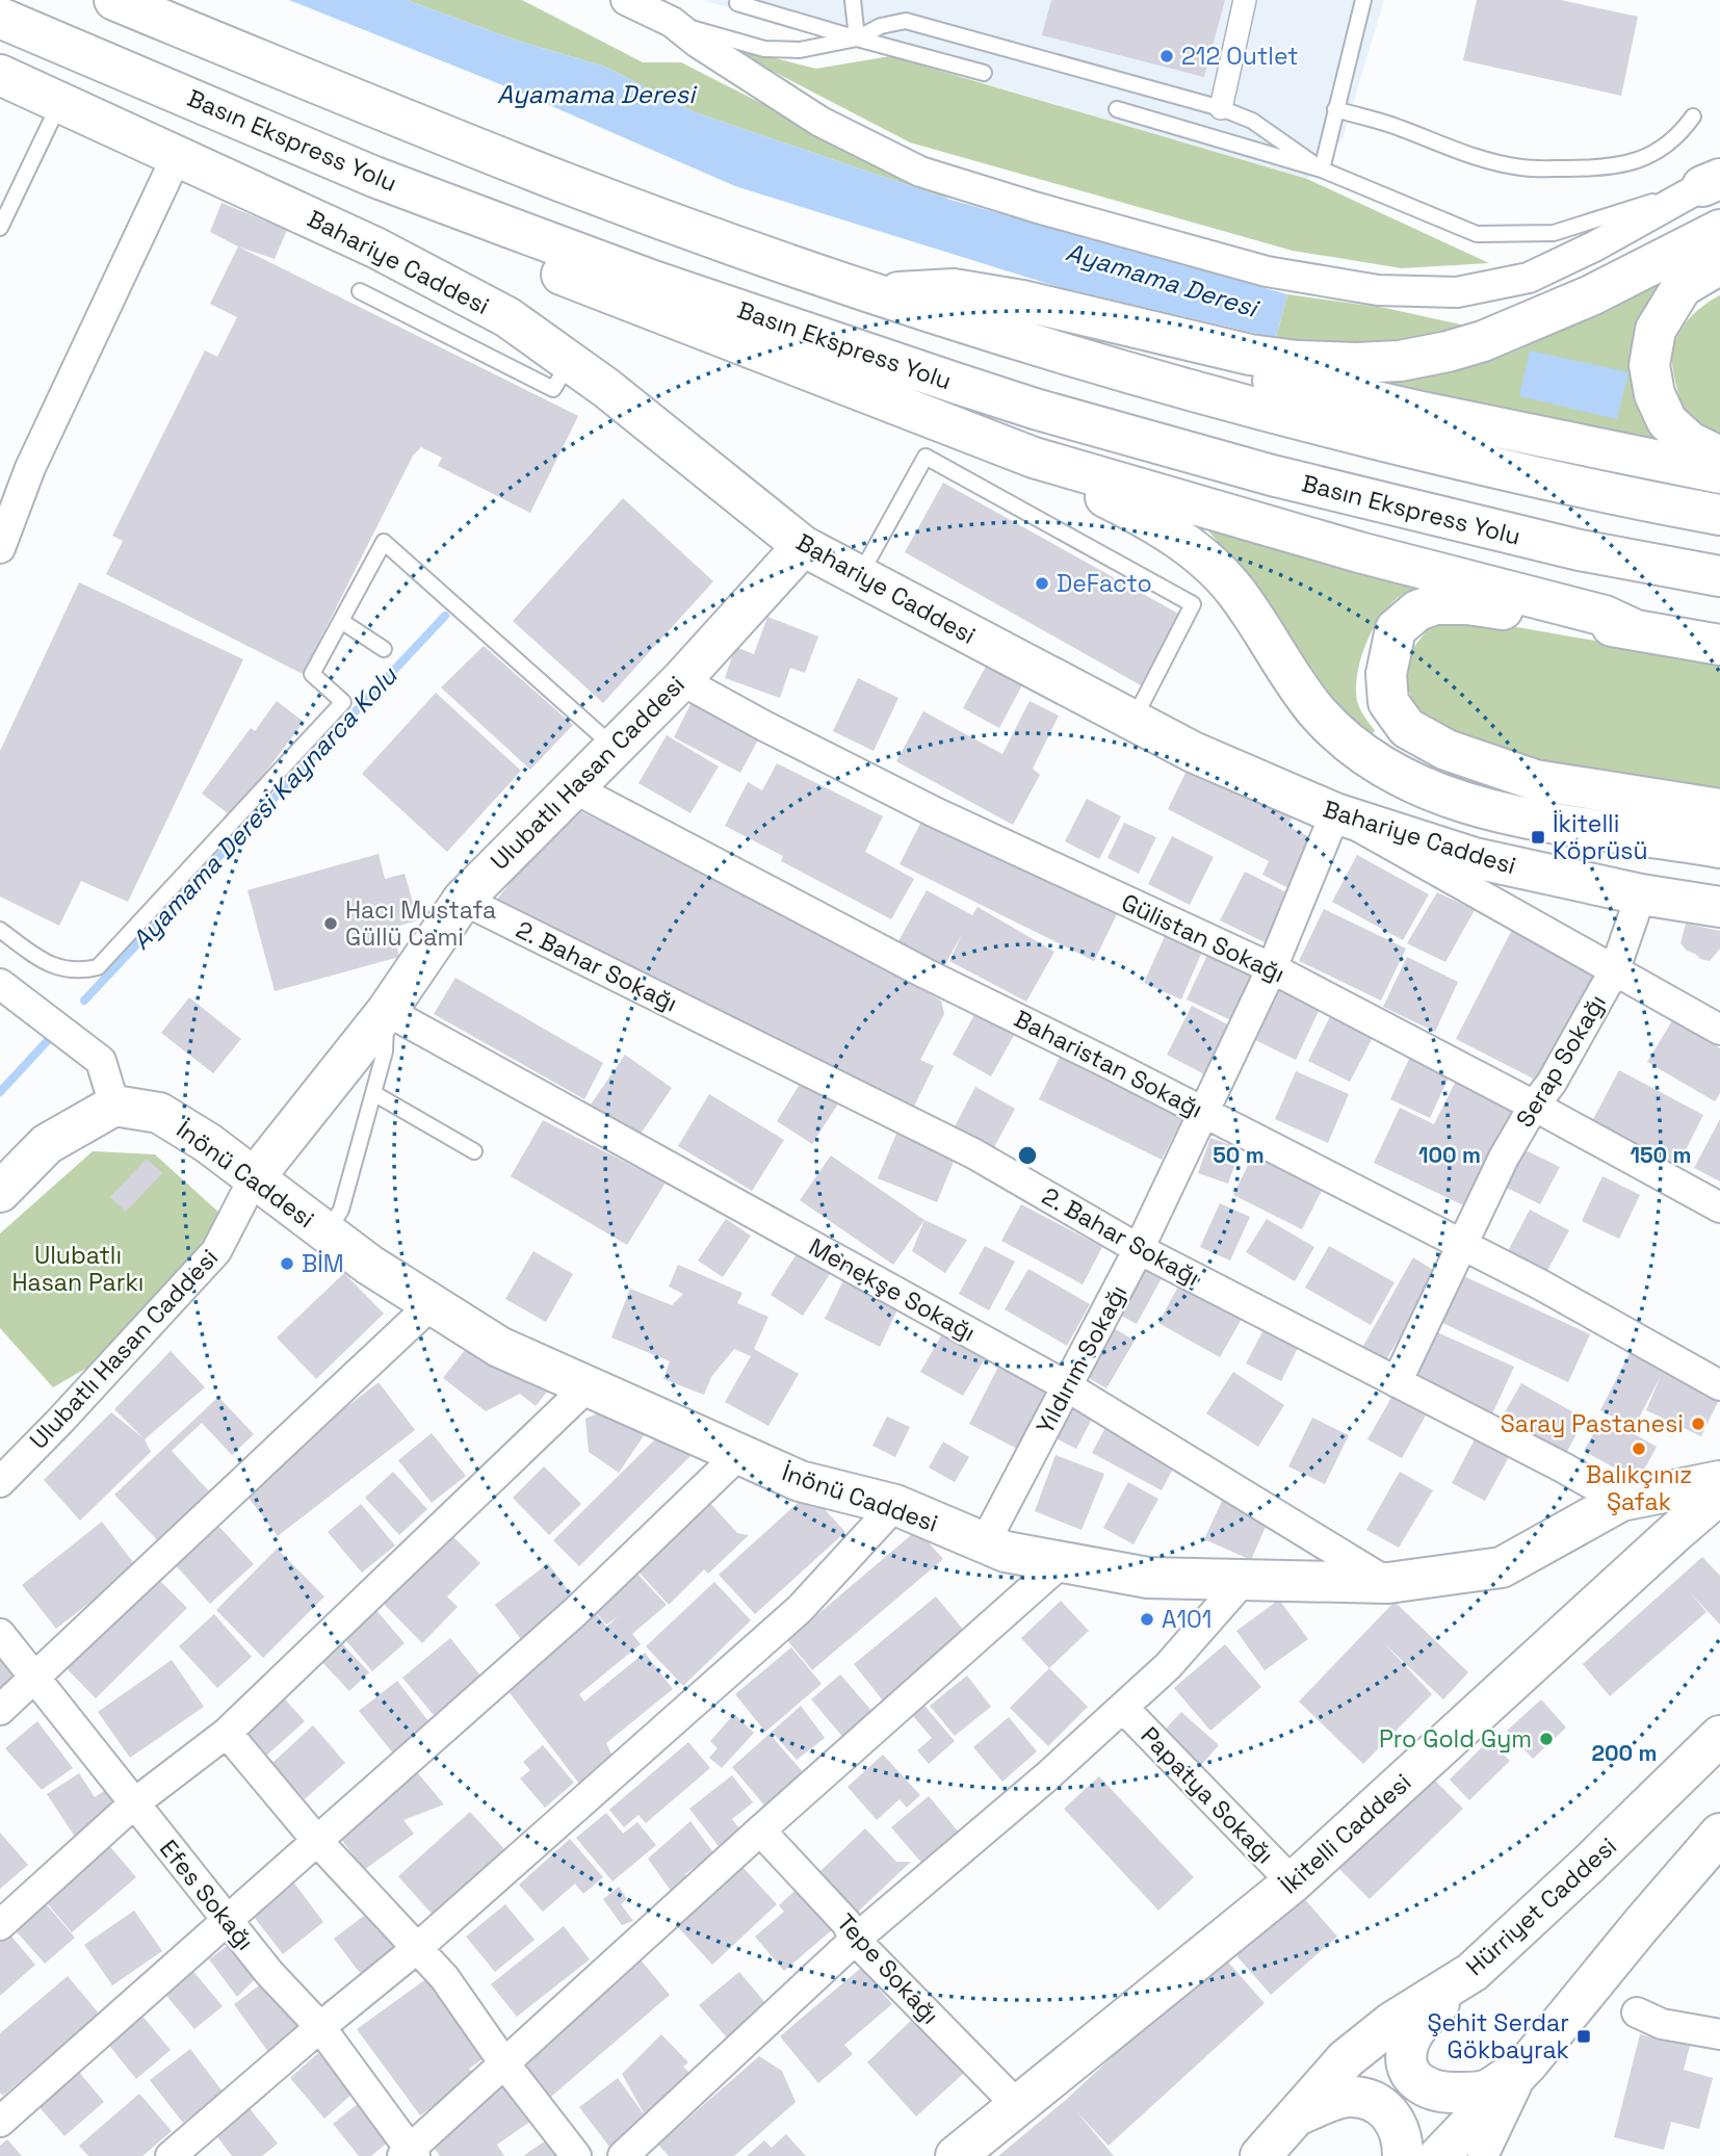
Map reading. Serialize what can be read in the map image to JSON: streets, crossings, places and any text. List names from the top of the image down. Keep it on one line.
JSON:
{"streets":{"main road":["Basın Ekspress Yolu","Bahariye Caddesi","Ulubatlı Hasan Caddesi","İnönü Caddesi","İkitelli Caddesi","Hürriyet Caddesi"],"street":["Gülistan Sokağı","2. Bahar Sokağı","Serap Sokağı","Baharistan Sokağı","Menekşe Sokağı","Yıldırım Sokağı","Papatya Sokağı","Efes Sokağı","Tepe Sokağı"]},"crossings":[["Bahariye Caddesi","Ulubatlı Hasan Caddesi"],["Bahariye Caddesi","Serap Sokağı"],["Bahariye Caddesi","Yıldırım Sokağı"],["Ulubatlı Hasan Caddesi","Gülistan Sokağı"],["Ulubatlı Hasan Caddesi","2. Bahar Sokağı"],["Ulubatlı Hasan Caddesi","Baharistan Sokağı"],["Ulubatlı Hasan Caddesi","İnönü Caddesi"],["Ulubatlı Hasan Caddesi","Menekşe Sokağı"],["Gülistan Sokağı","Serap Sokağı"],["Gülistan Sokağı","Yıldırım Sokağı"],["2. Bahar Sokağı","Serap Sokağı"],["2. Bahar Sokağı","İnönü Caddesi"],["2. Bahar Sokağı","Yıldırım Sokağı"],["Serap Sokağı","Baharistan Sokağı"],["Baharistan Sokağı","Yıldırım Sokağı"],["İnönü Caddesi","Menekşe Sokağı"],["İnönü Caddesi","Yıldırım Sokağı"],["Menekşe Sokağı","Yıldırım Sokağı"],["Papatya Sokağı","İkitelli Caddesi"],["İkitelli Caddesi","Tepe Sokağı"]],"water":["Ayamama Deresi","Ayamama Deresi Kaynarca Kolu"],"parks":["Ulubatlı Hasan Parkı"],"places":{"other":["212 Outlet","DeFacto","Hacı Mustafa Güllü Cami","BİM","Saray Pastanesi","Balıkçınız Şafak","A101","Pro Gold Gym"],"transit":["İkitelli Köprüsü","Şehit Serdar Gökbayrak"]},"rings":["50 m","100 m","150 m","200 m"]}
